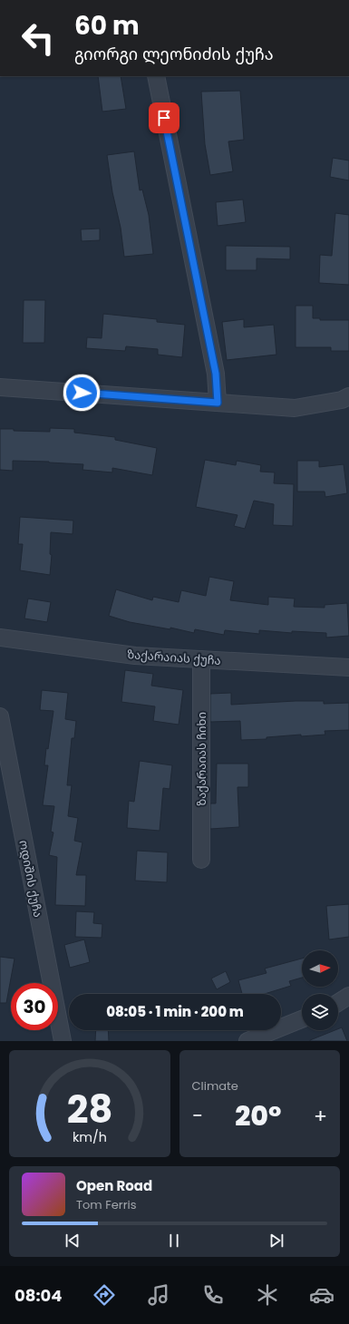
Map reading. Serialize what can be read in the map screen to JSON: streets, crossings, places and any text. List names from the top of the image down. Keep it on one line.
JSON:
{"streets":{"street":["ზაქარაიას ქუჩა","ზაქარაიას ჩიხი","ოდიშის ქუჩა"]},"crossings":[["ზაქარაიას ქუჩა","ზაქარაიას ჩიხი"]],"north":"right","page":{"turn":["60 m","გიორგი ლეონიძის ქუჩა"],"limit":"30","trip":"08:05 · 1 min · 200 m","tile":"Climate","heat":["−","20°","+"],"song":["Open Road","Tom Ferris"],"tabs":"08:04","gauge":["28","km/h"]}}
